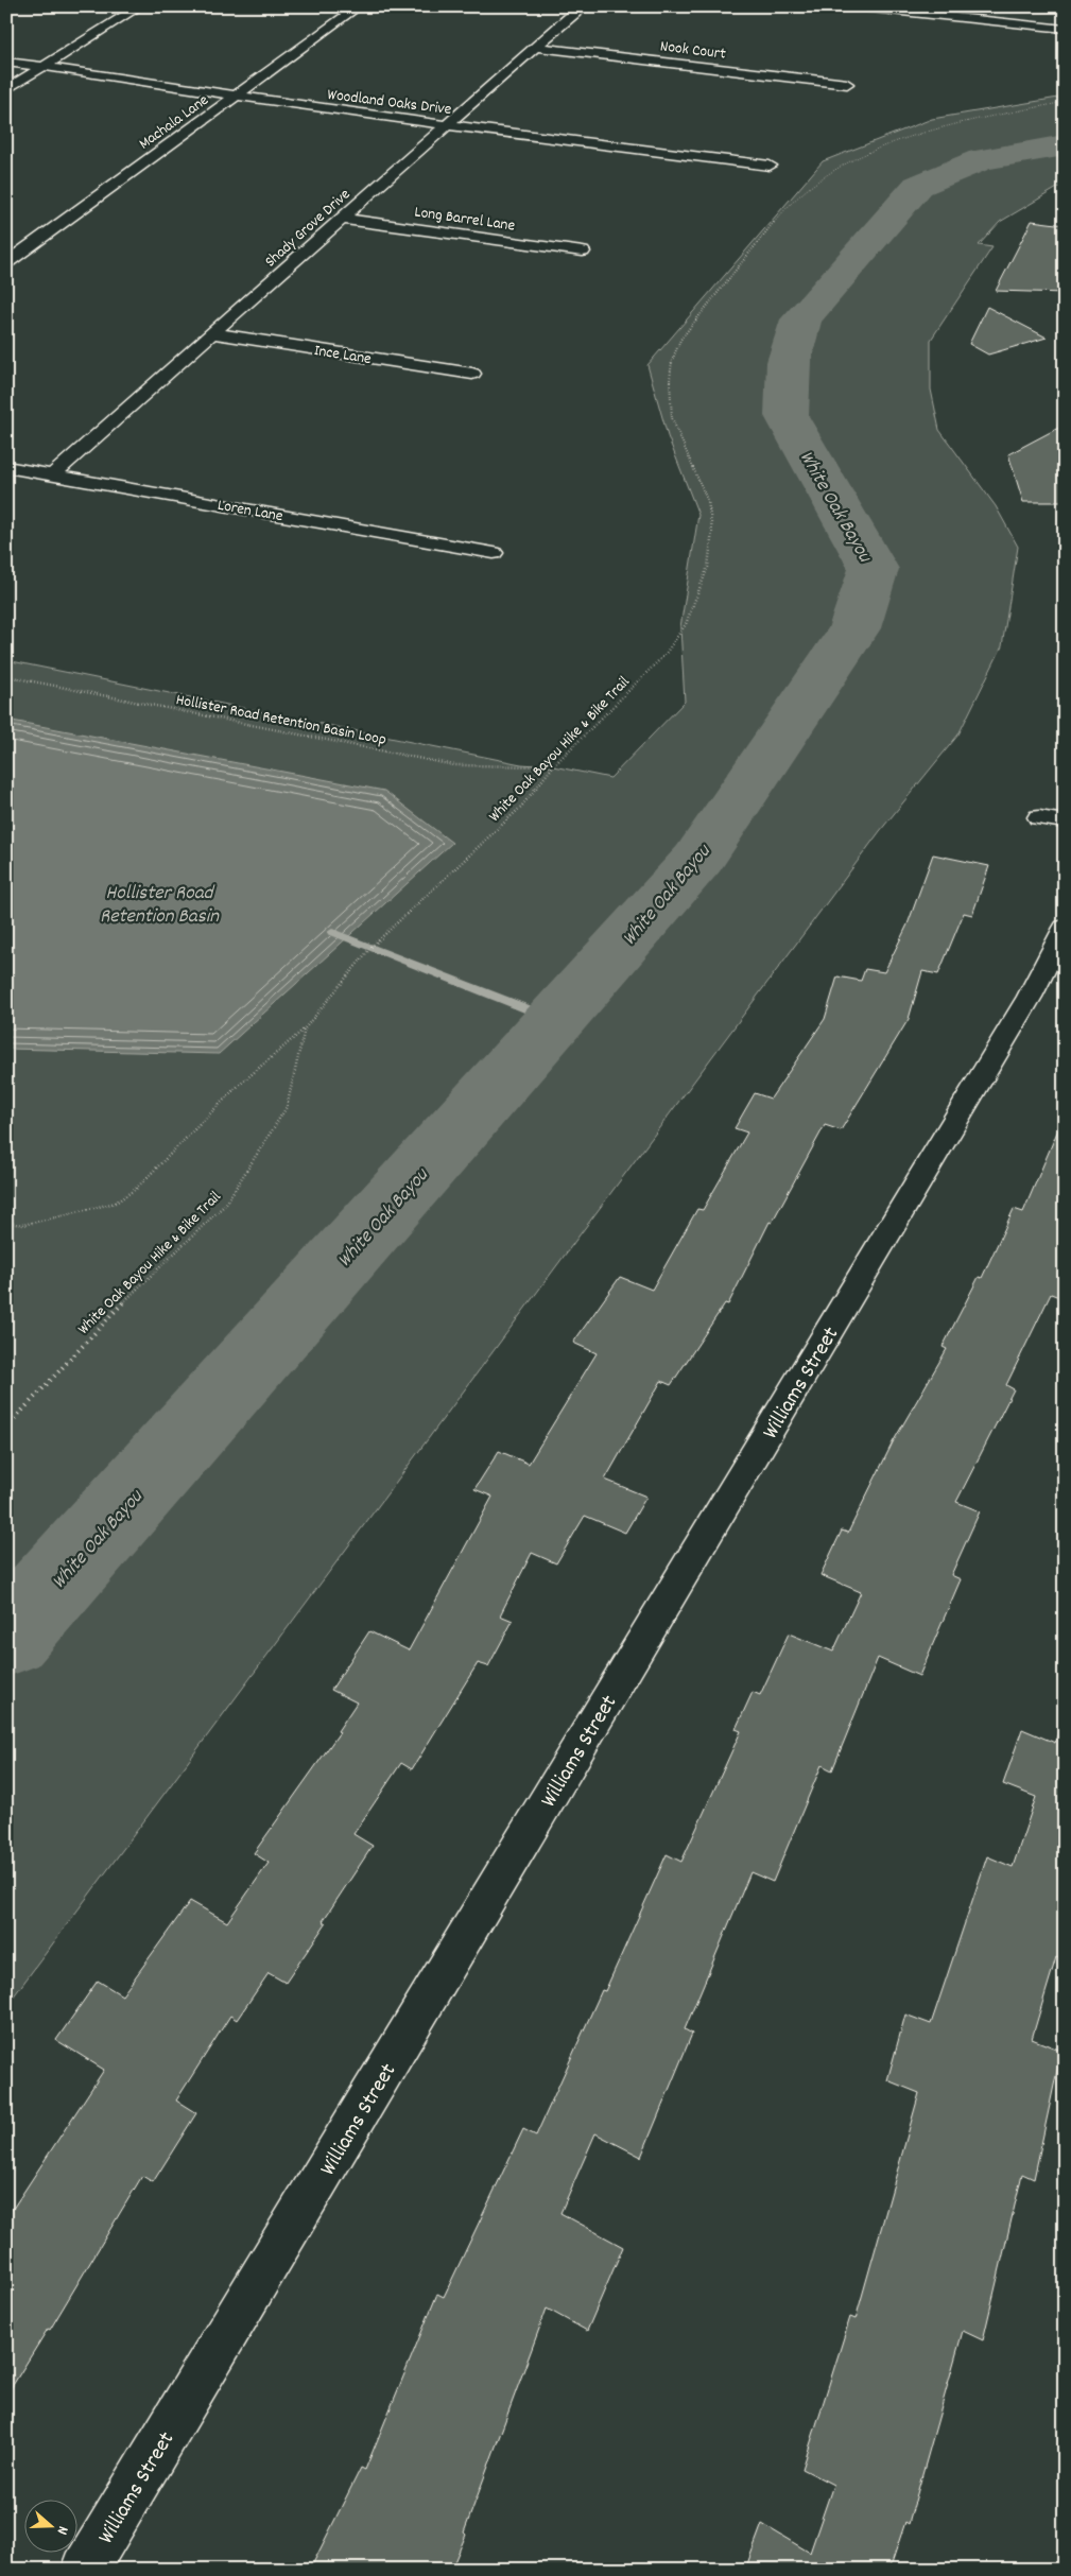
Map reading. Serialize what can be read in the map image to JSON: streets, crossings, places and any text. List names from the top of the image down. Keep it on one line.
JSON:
{"streets":{"street":["Nook Court","Woodland Oaks Drive","Machala Lane","Long Barrel Lane","Shady Grove Drive","Ince Lane","Loren Lane","Williams Street"],"path":["Hollister Road Retention Basin Loop","White Oak Bayou Hike & Bike Trail"]},"crossings":[["Nook Court","Shady Grove Drive"],["Woodland Oaks Drive","Machala Lane"],["Woodland Oaks Drive","Shady Grove Drive"],["Long Barrel Lane","Shady Grove Drive"],["Shady Grove Drive","Ince Lane"],["Shady Grove Drive","Loren Lane"],["Hollister Road Retention Basin Loop","White Oak Bayou Hike & Bike Trail"]],"water":["White Oak Bayou","Hollister Road Retention Basin"],"north":"right"}
